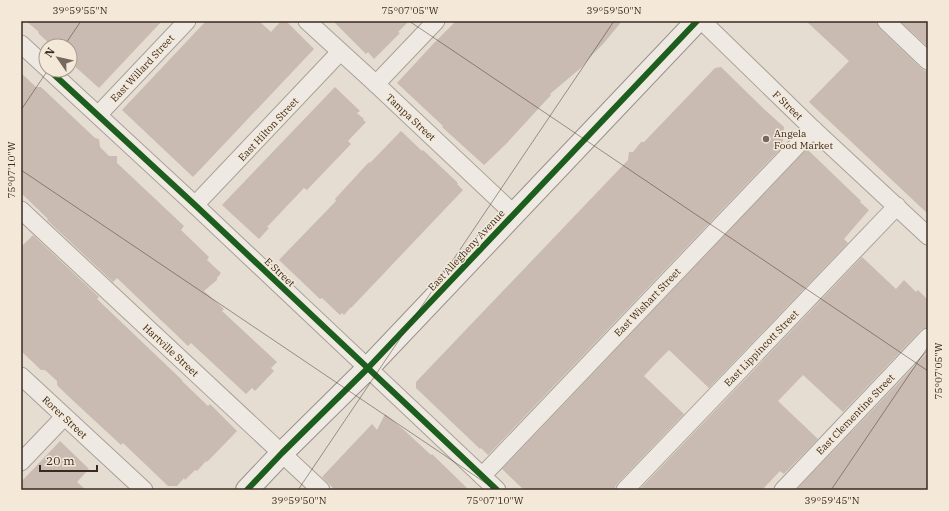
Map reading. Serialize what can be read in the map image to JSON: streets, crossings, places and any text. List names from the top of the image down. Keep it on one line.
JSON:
{"streets":{"main road":["East Allegheny Avenue"],"street":["East Willard Street","F Street","Tampa Street","East Hilton Street","E Street","East Wishart Street","East Lippincott Street","Hartville Street","East Clementine Street","Rorer Street"]},"crossings":[["East Willard Street","E Street"],["F Street","East Wishart Street"],["F Street","East Lippincott Street"],["Tampa Street","East Hilton Street"],["Tampa Street","East Allegheny Avenue"],["East Hilton Street","E Street"],["East Allegheny Avenue","E Street"],["East Allegheny Avenue","Hartville Street"],["E Street","East Wishart Street"]],"places":["Angela Food Market"],"scale_bar":"20 m","north":"top left","coordinates":["39°59'55\"N","75°07'05\"W","39°59'50\"N","75°07'10\"W","39°59'45\"N"]}
